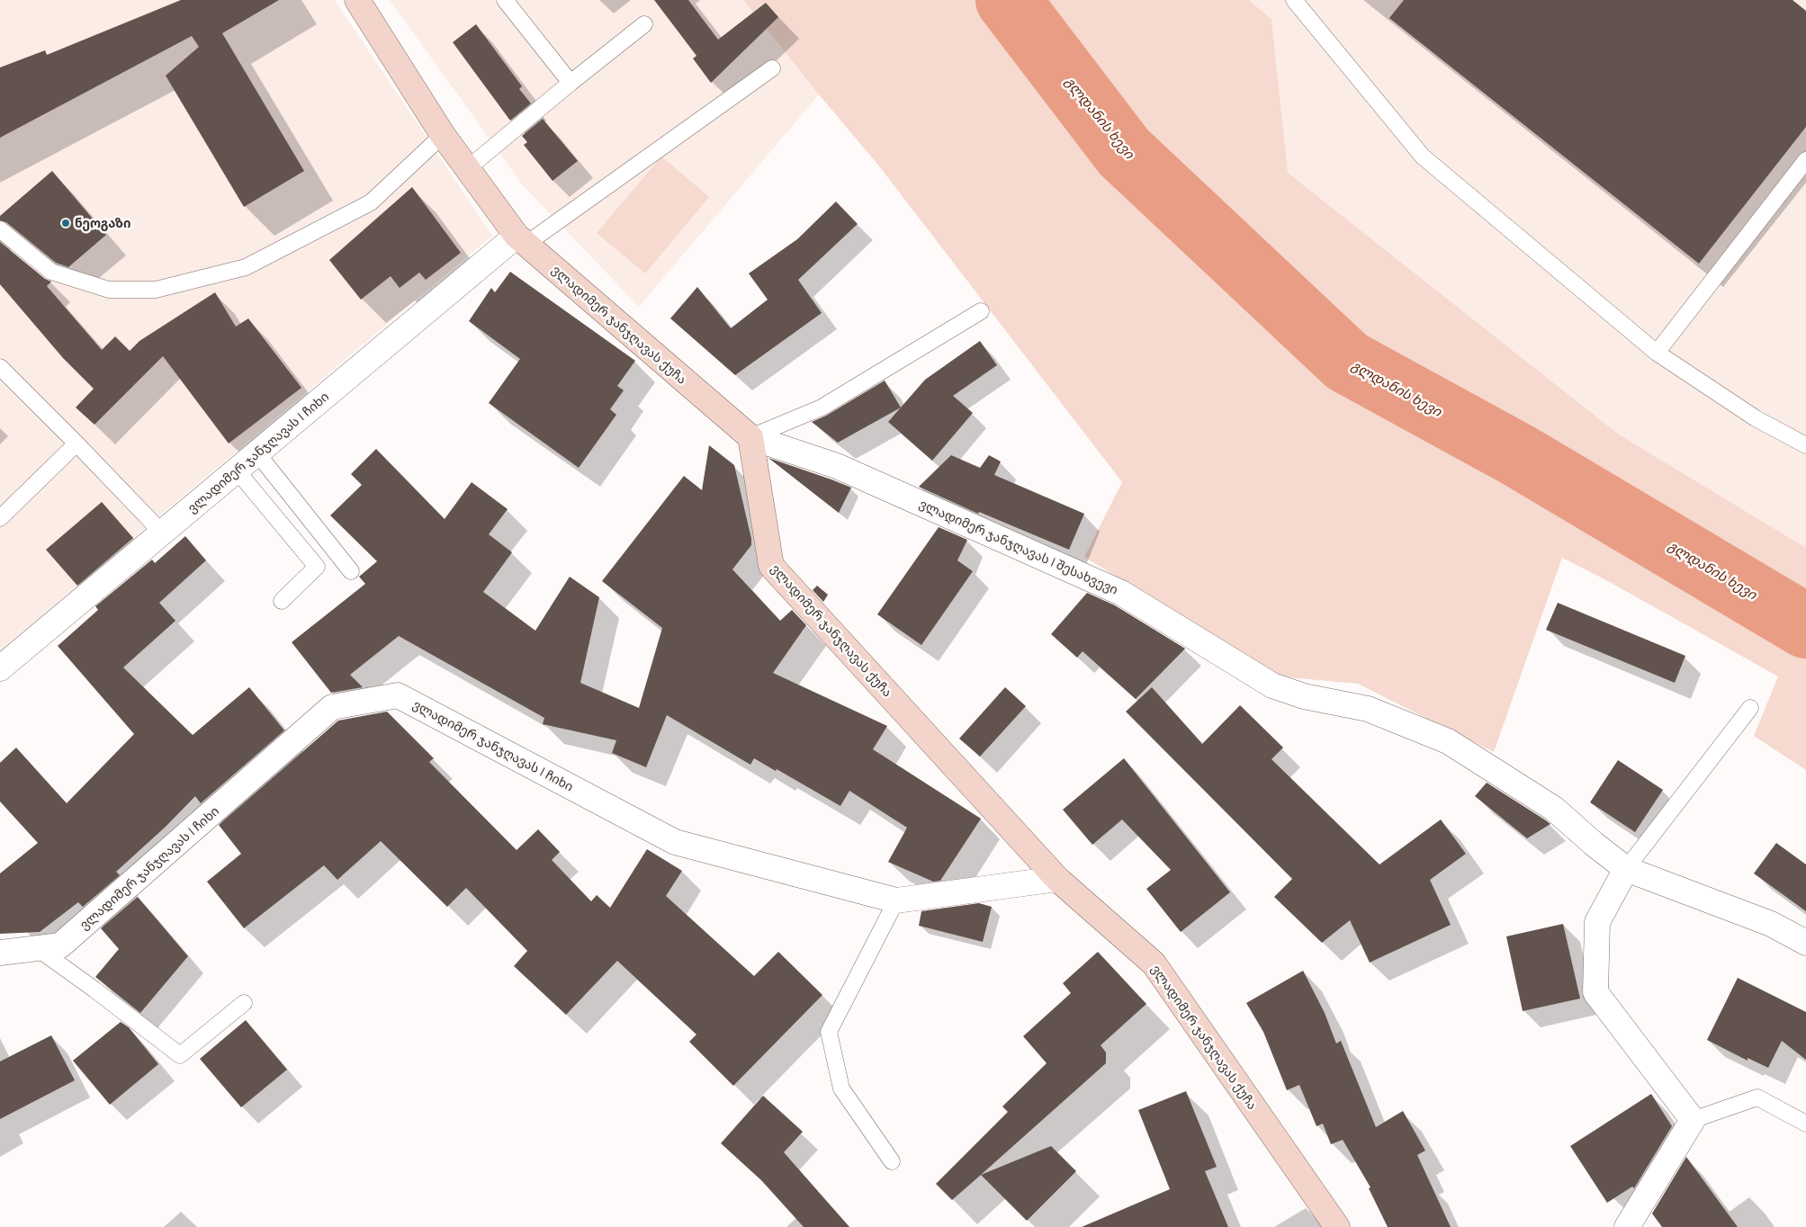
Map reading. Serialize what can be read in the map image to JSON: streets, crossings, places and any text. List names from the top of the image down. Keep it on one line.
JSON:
{"streets":{"street":["ვლადიმერ ჯანჯღავას ქუჩა","ვლადიმერ ჯანჯღავას I ჩიხი","ვლადიმერ ჯანჯღავას I შესახვევი"]},"crossings":[["ვლადიმერ ჯანჯღავას ქუჩა","ვლადიმერ ჯანჯღავას I ჩიხი"],["ვლადიმერ ჯანჯღავას ქუჩა","ვლადიმერ ჯანჯღავას I შესახვევი"]],"water":["გლდანის ხევი"],"places":["ნეოგაზი"]}
